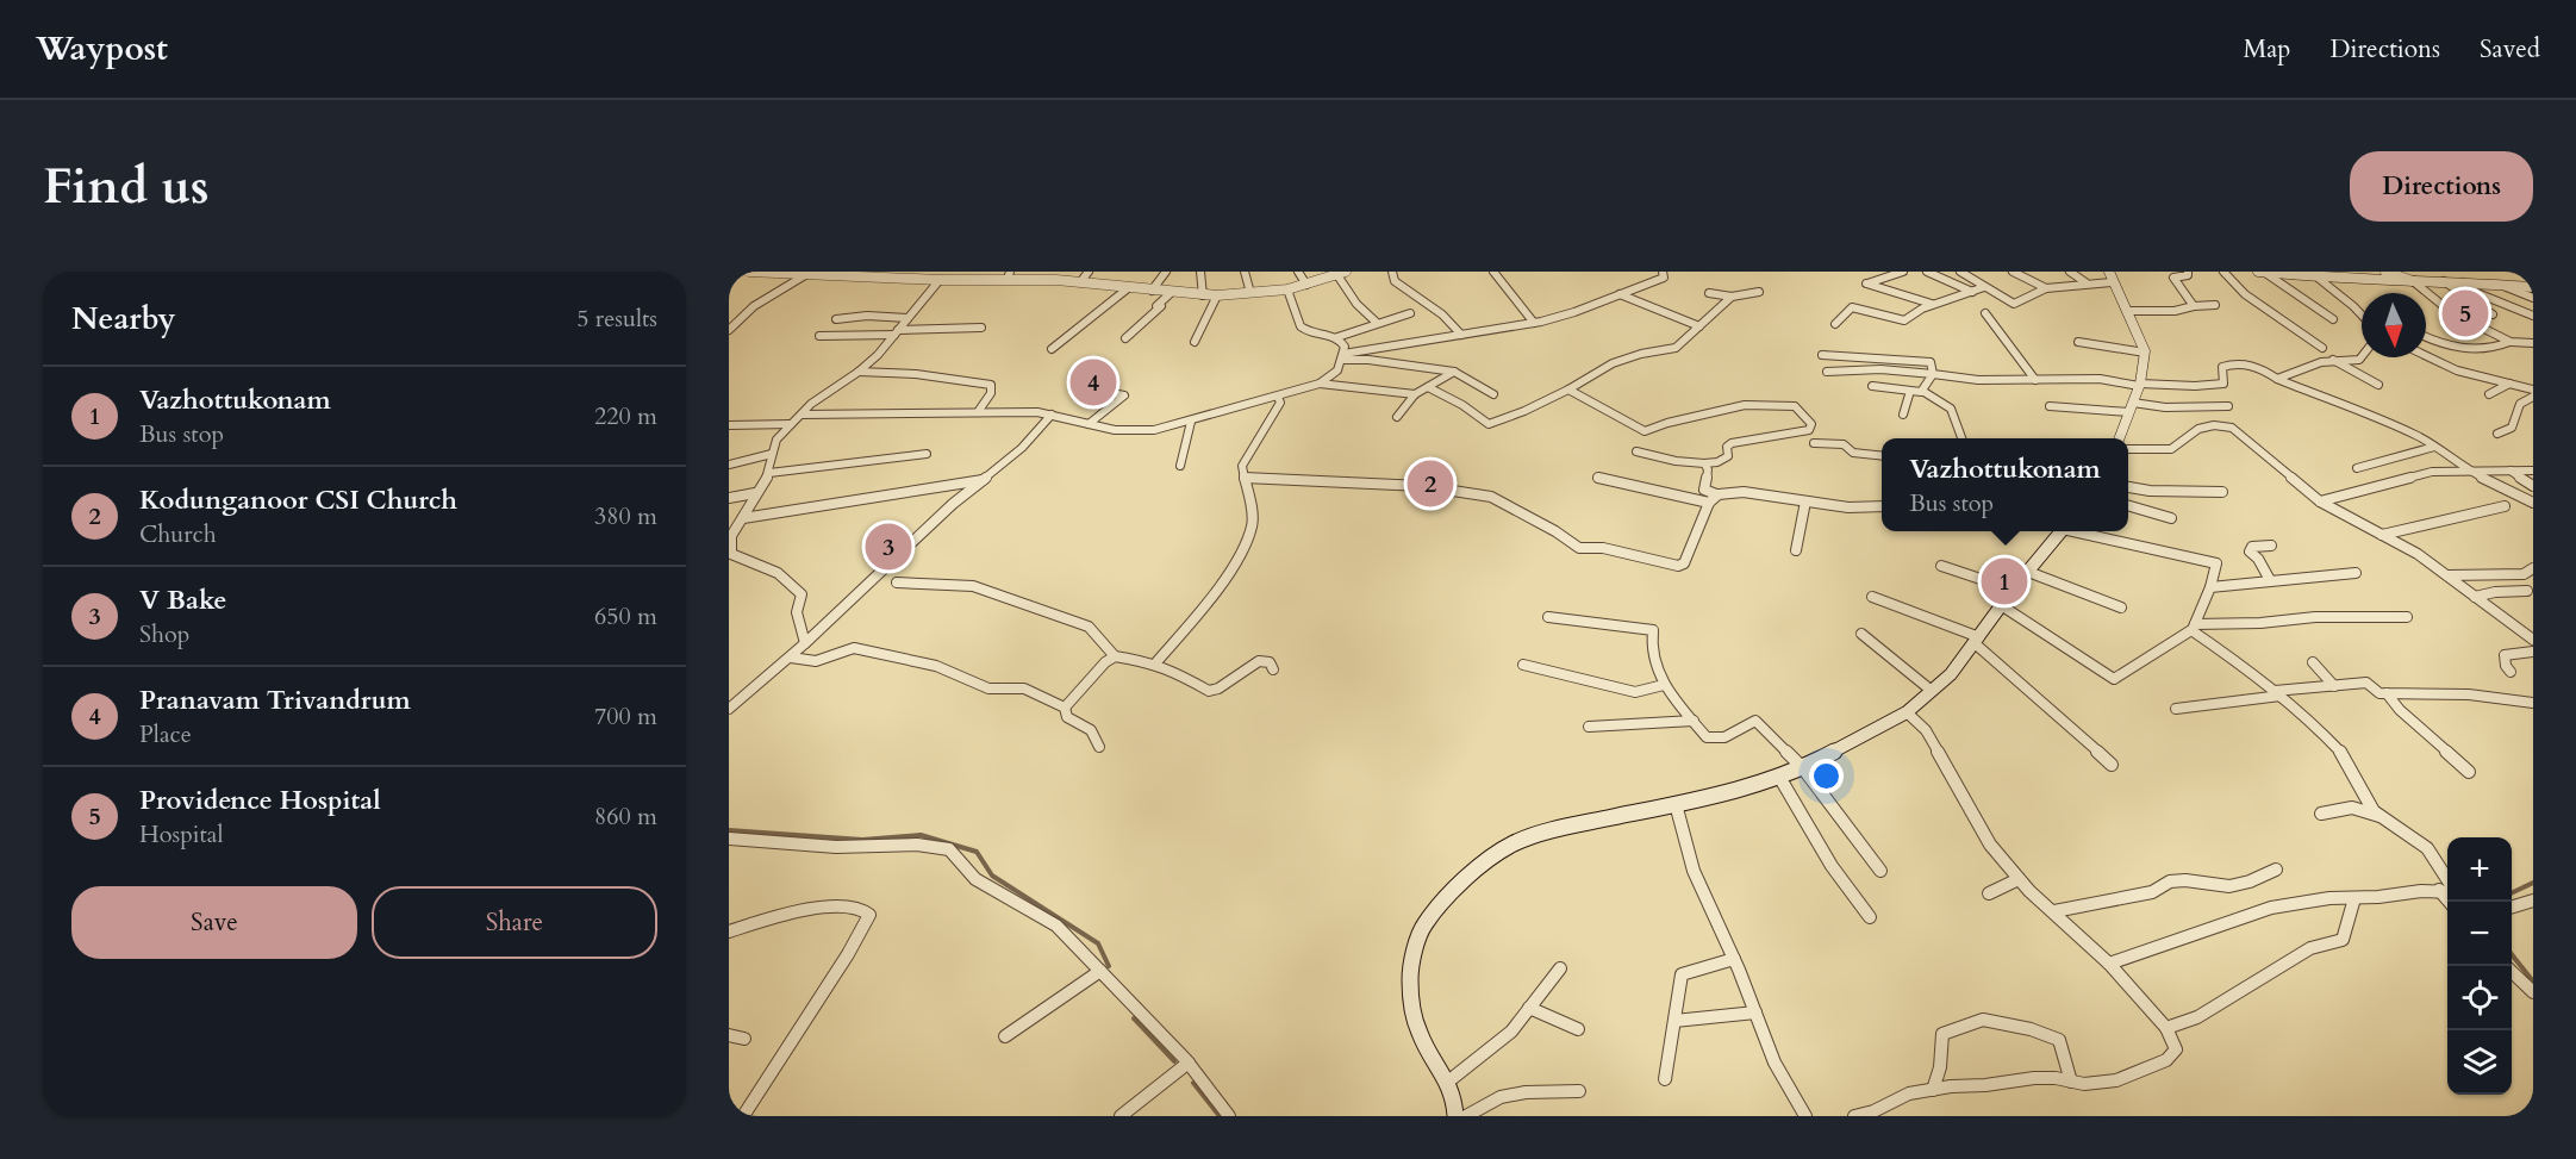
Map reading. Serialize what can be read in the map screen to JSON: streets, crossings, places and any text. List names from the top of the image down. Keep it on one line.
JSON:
{"north":"bottom","page":{"header":"Waypost","nav":["Map","Directions","Saved"],"buttons":["Directions",["Save","Share"]],"title":"Find us","heading":["Nearby","5 results"],"pins":["5","4","2","3","1"],"list":[{"mark":"1","name":"Vazhottukonam","note":"Bus stop","value":"220 m"},{"mark":"2","name":"Kodunganoor CSI Church","note":"Church","value":"380 m"},{"mark":"3","name":"V Bake","note":"Shop","value":"650 m"},{"mark":"4","name":"Pranavam Trivandrum","note":"Place","value":"700 m"},{"mark":"5","name":"Providence Hospital","note":"Hospital","value":"860 m"}],"popup":["Vazhottukonam","Bus stop"],"map_buttons":["+","−"]}}
